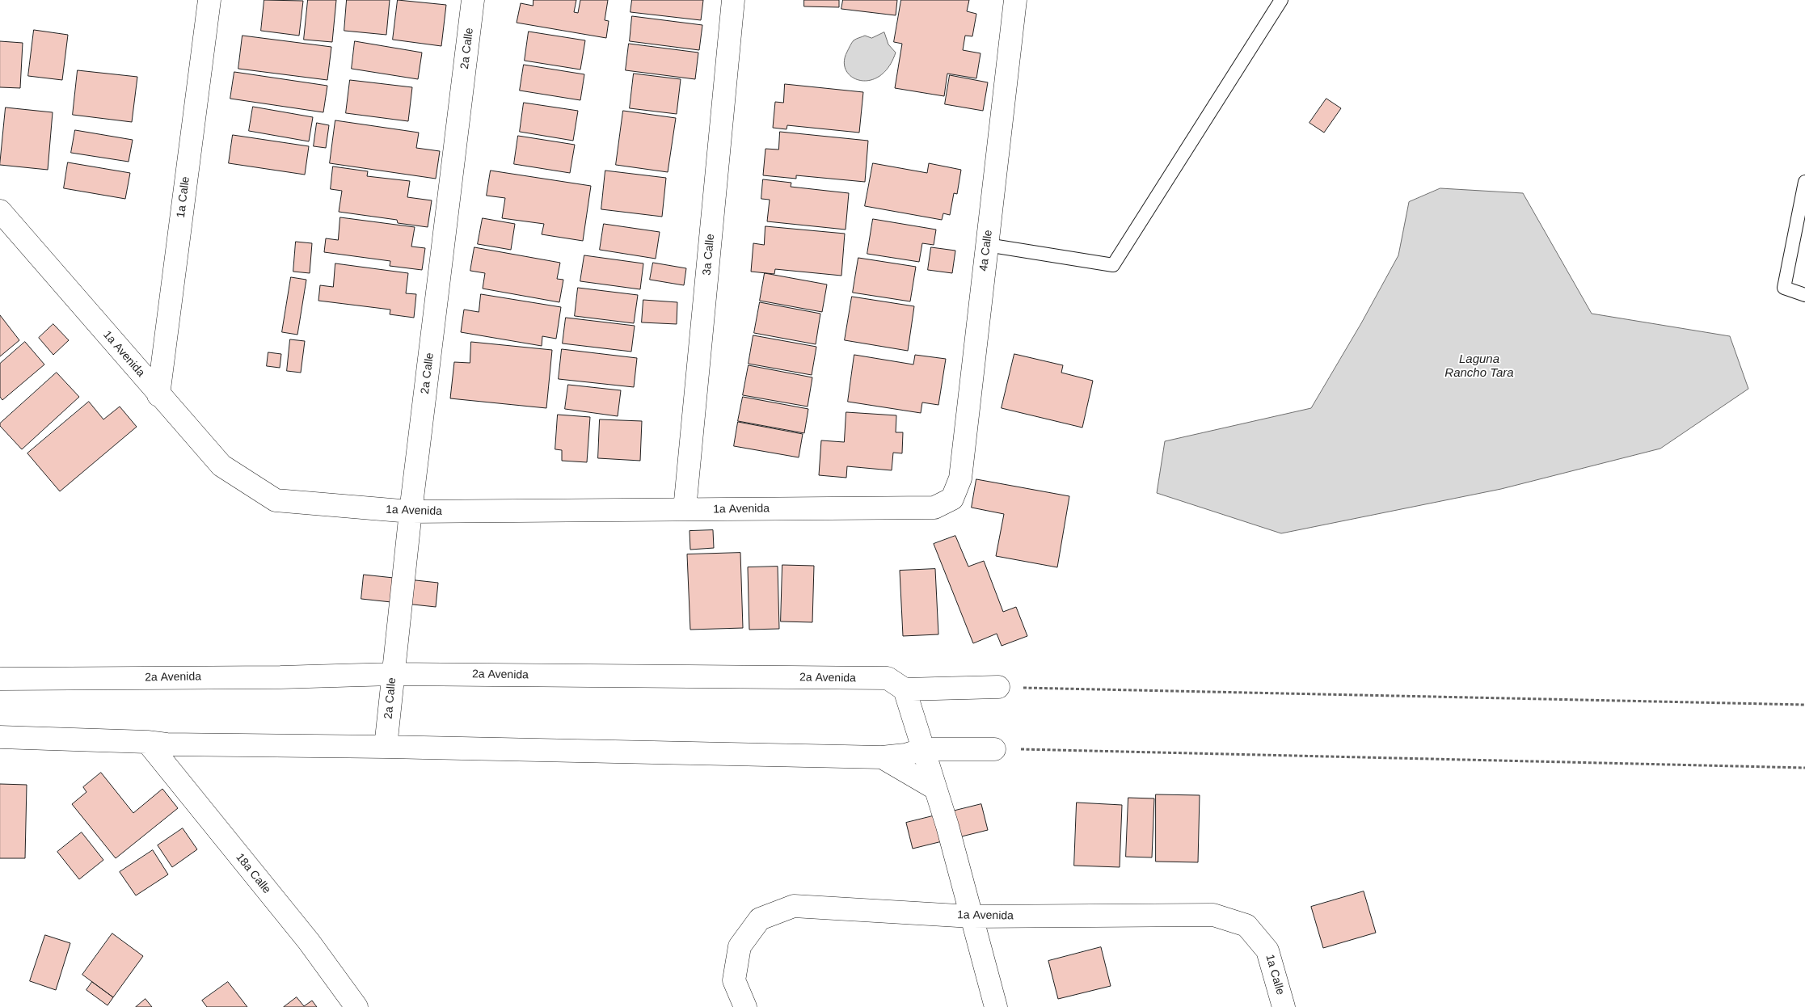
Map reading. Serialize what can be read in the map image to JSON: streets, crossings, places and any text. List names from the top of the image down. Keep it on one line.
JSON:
{"streets":{"street":["2a Calle","1a Calle","4a Calle","3a Calle","1a Avenida","2a Avenida","18a Calle"]},"crossings":[["2a Calle","1a Avenida"],["2a Calle","2a Avenida"],["1a Calle","1a Avenida"],["4a Calle","1a Avenida"],["3a Calle","1a Avenida"]],"water":["Laguna Rancho Tara"]}
